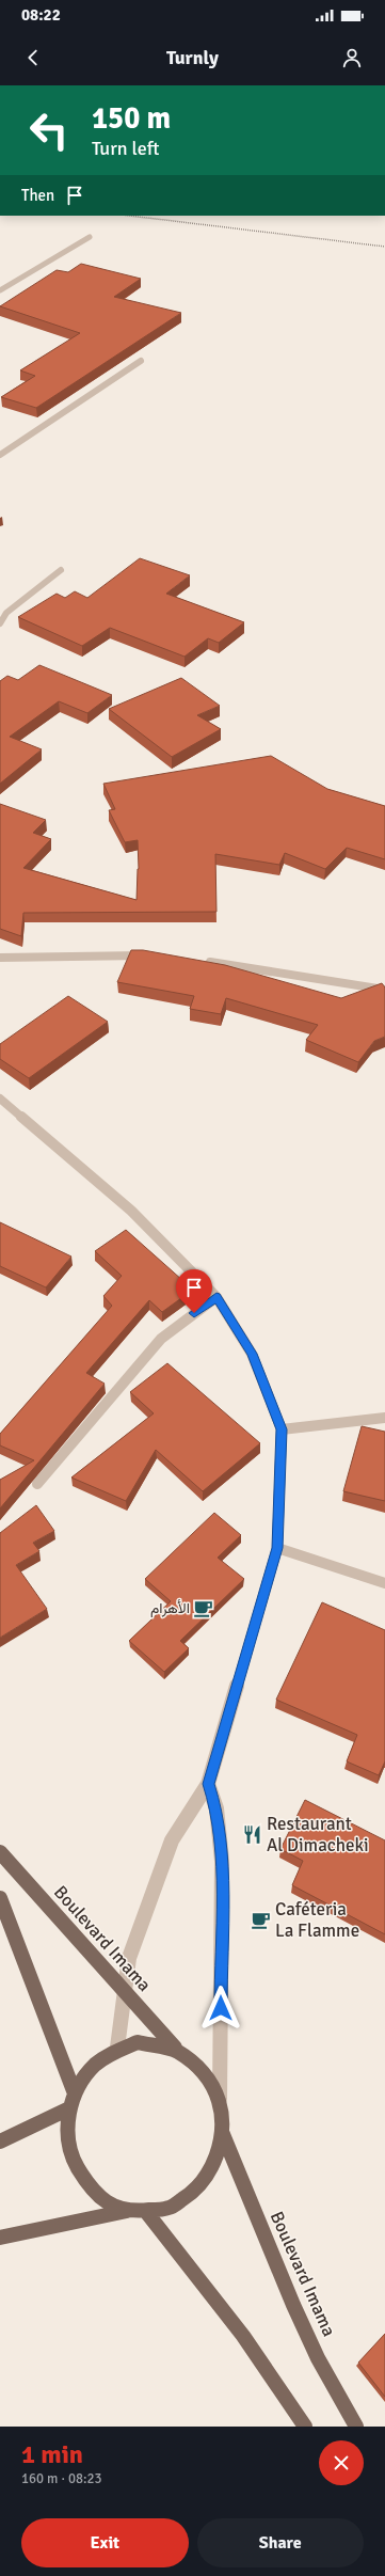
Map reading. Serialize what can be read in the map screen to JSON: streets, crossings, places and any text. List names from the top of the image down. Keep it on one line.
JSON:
{"streets":{"main road":["Boulevard Imama"]},"places":{"cafe":["الأهرام","Caféteria La Flamme"],"restaurant":["Restaurant Al Dimacheki"]},"page":{"status":"08:22","header":"Turnly","turn":["150 m","Turn left"],"then":"Then","heading":["1 min","160 m · 08:23"],"buttons":["Exit","Share"]}}
